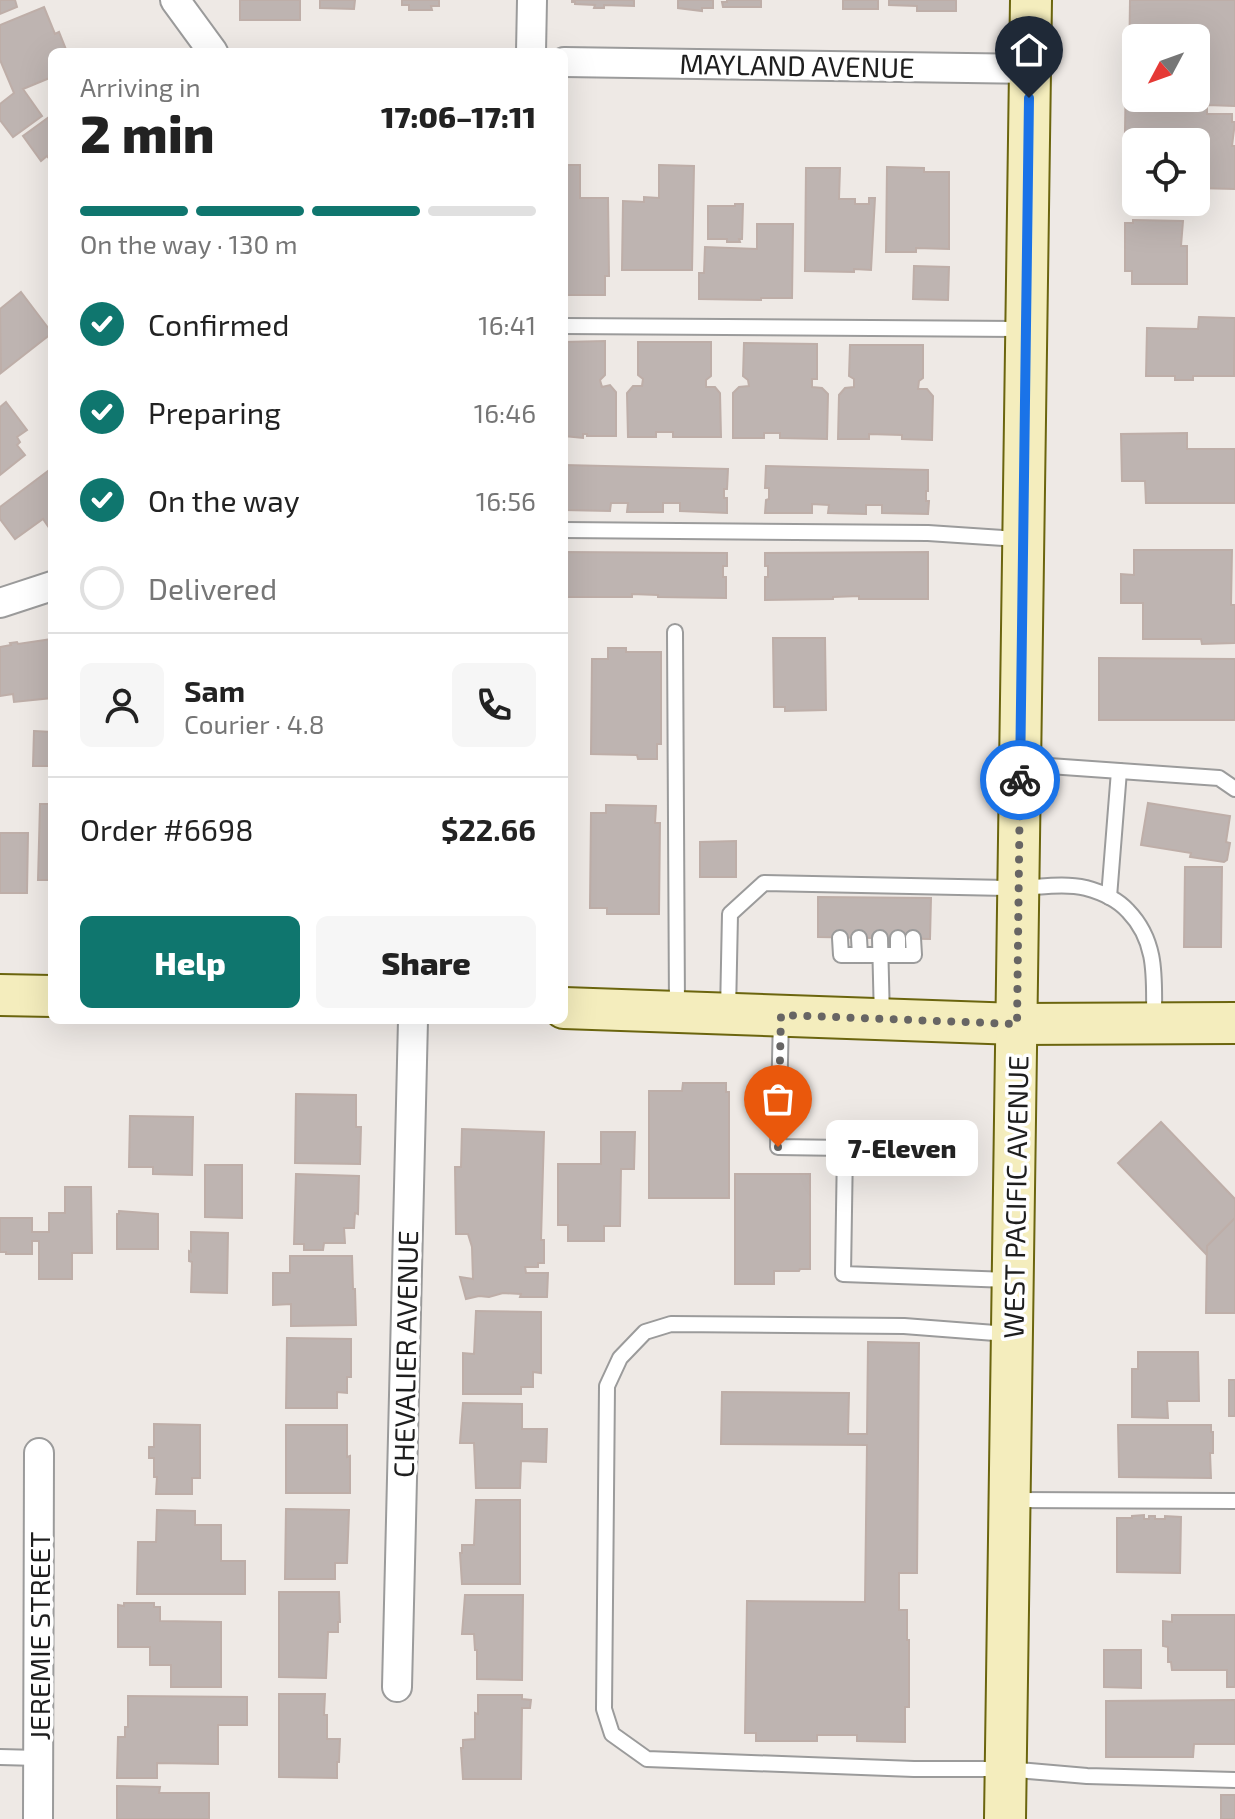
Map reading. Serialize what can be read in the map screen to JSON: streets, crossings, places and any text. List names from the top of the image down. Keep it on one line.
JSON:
{"streets":{"main road":["WEST PACIFIC AVENUE"],"street":["MAYLAND AVENUE","CHEVALIER AVENUE","JEREMIE STREET"]},"crossings":[["MAYLAND AVENUE","WEST PACIFIC AVENUE"]],"places":["7-Eleven"],"north":"bottom left","page":{"heading":["2 min","Arriving in","17:06–17:11"],"panel":["Sam","Courier · 4.8","Order #6698","$22.66"],"bar":"On the way · 130 m","list":[["Confirmed","16:41"],["Preparing","16:46"],["On the way","16:56"],"Delivered"],"buttons":["Help","Share"],"bubble":"7-Eleven"}}
